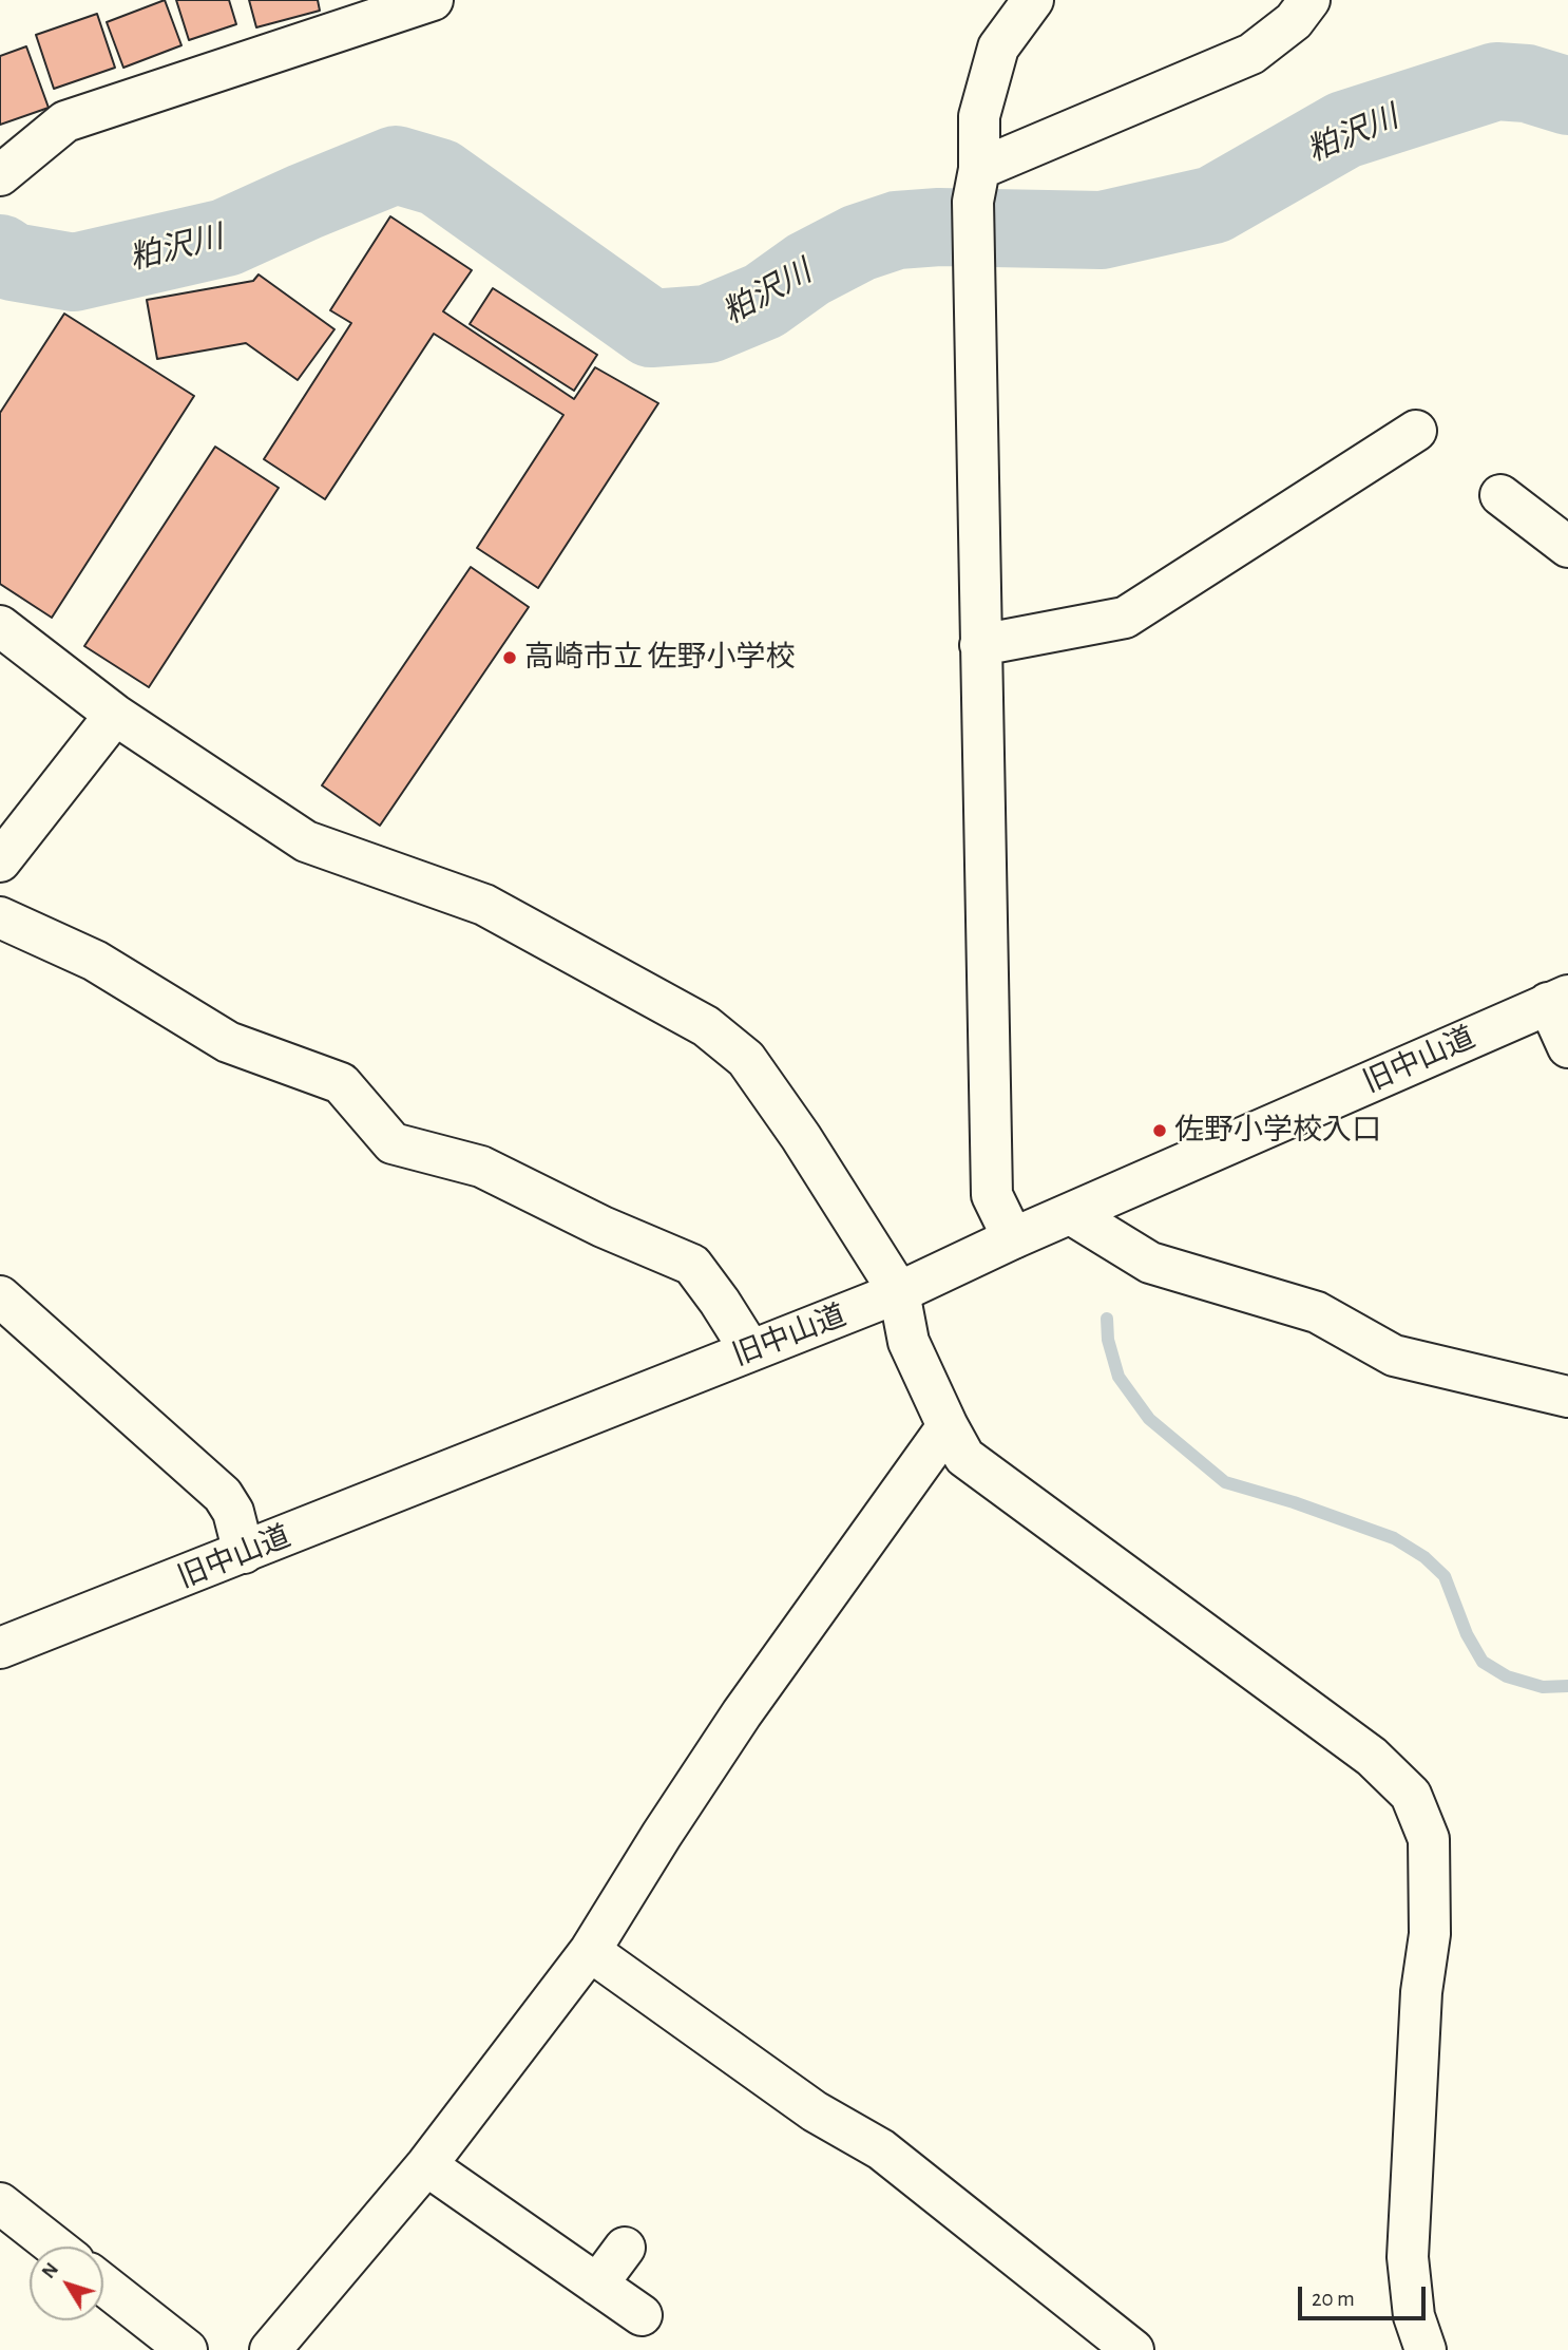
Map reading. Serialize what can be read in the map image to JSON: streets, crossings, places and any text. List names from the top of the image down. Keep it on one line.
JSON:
{"streets":{"street":["旧中山道"]},"water":["粕沢川"],"places":["高崎市立 佐野小学校","佐野小学校入口"],"scale_bar":"20 m","north":"top left"}
